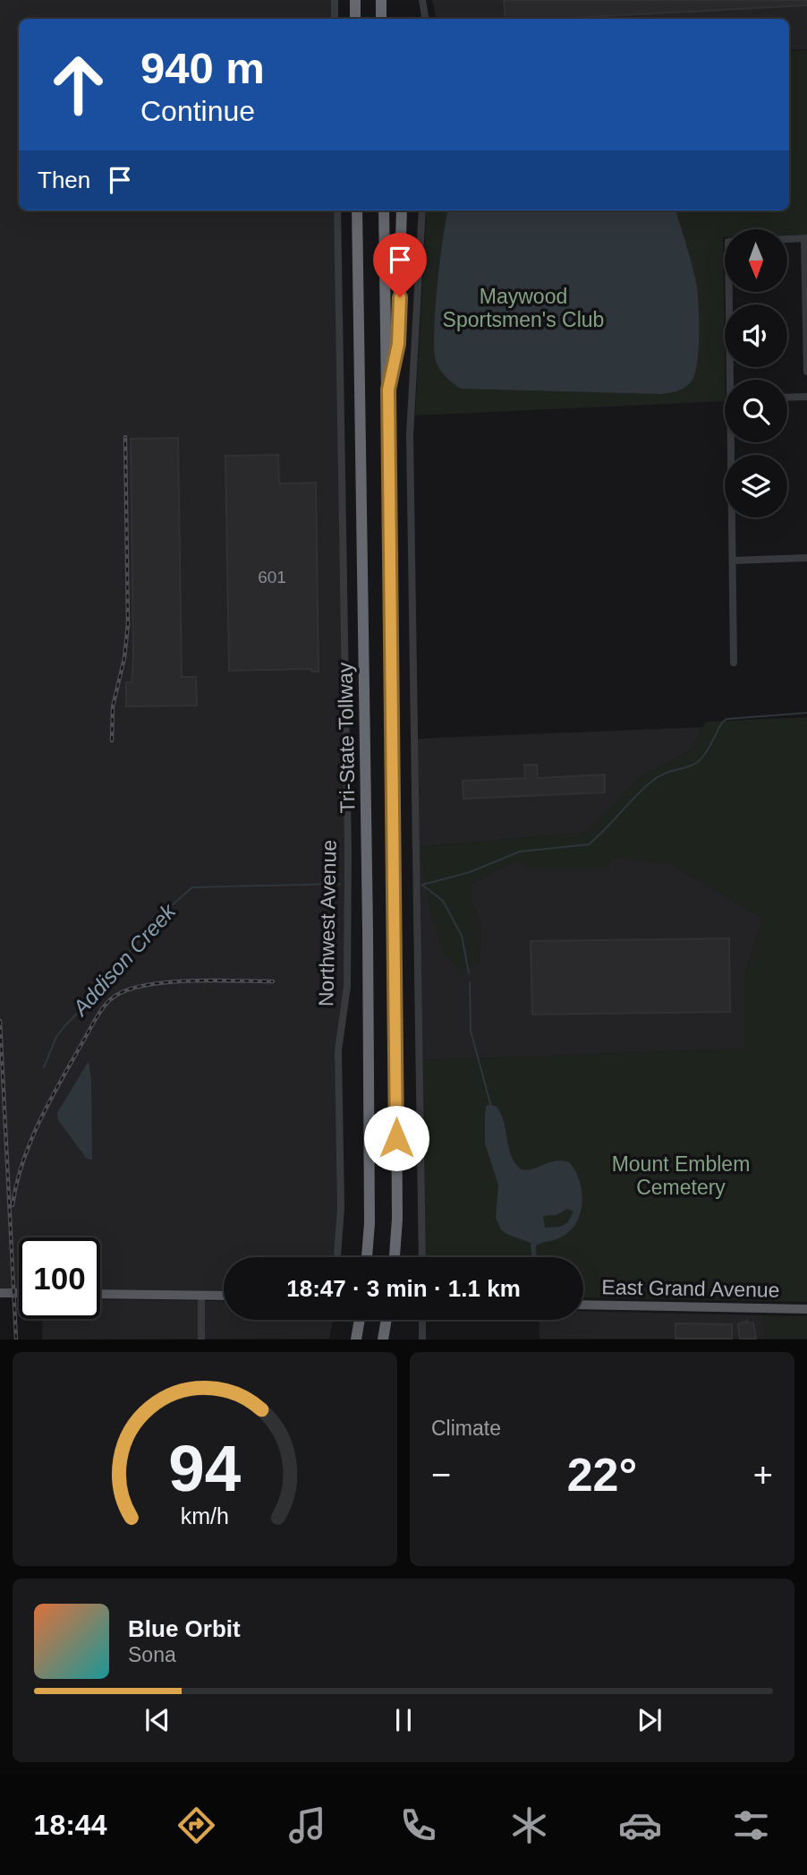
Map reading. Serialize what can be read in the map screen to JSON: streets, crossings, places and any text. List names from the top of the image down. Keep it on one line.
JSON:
{"streets":{"highway":["Tri-State Tollway"],"main road":["East Grand Avenue"],"street":["Northwest Avenue"]},"water":["Addison Creek"],"parks":["Maywood Sportsmen's Club","Mount Emblem Cemetery"],"house_numbers":["601"],"north":"bottom","page":{"turn":["940 m","Continue"],"then":"Then","limit":"100","trip":"18:47 · 3 min · 1.1 km","tile":"Climate","heat":["−","22°","+"],"song":["Blue Orbit","Sona"],"tabs":"18:44","gauge":["94","km/h"]}}
